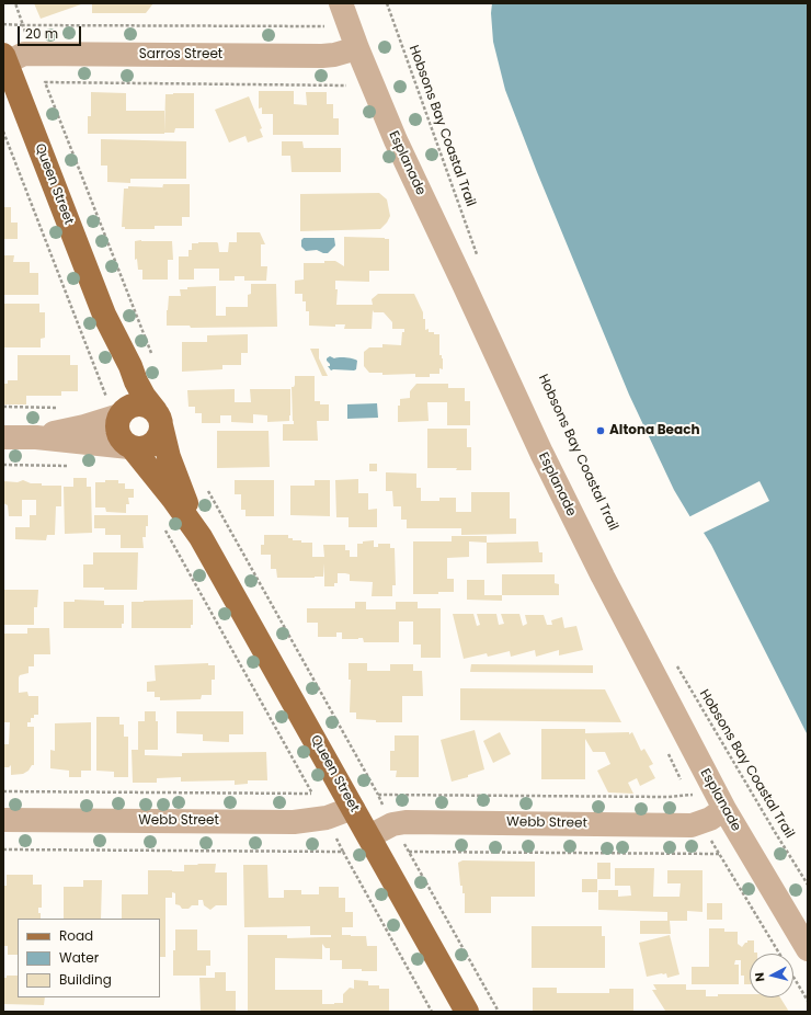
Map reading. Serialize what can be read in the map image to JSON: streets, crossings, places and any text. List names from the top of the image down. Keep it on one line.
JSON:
{"streets":{"main road":["Queen Street"],"street":["Sarros Street","Esplanade","Webb Street"],"path":["Hobsons Bay Coastal Trail"]},"crossings":[["Sarros Street","Esplanade"],["Sarros Street","Queen Street"],["Esplanade","Webb Street"],["Queen Street","Webb Street"]],"places":["Altona Beach"],"legend":["Road","Water","Building"],"scale_bar":"20 m","north":"left"}
